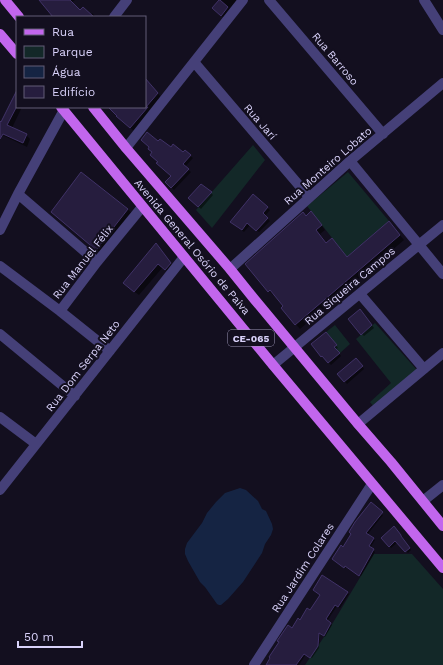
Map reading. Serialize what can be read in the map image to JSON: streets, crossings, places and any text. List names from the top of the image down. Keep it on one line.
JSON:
{"streets":{"main road":["Avenida General Osório de Paiva","CE-065"],"street":["Rua Barroso","Rua Jarí","Rua Monteiro Lobato","Rua Manuel Félix","Rua Siqueira Campos","Rua Dom Serpa Neto","Rua Jardim Colares"]},"crossings":[["Rua Barroso","Rua Monteiro Lobato"],["Rua Jarí","Rua Monteiro Lobato"],["Rua Monteiro Lobato","Avenida General Osório de Paiva"],["Avenida General Osório de Paiva","Rua Manuel Félix"],["Avenida General Osório de Paiva","Rua Siqueira Campos"],["Avenida General Osório de Paiva","Rua Dom Serpa Neto"],["Avenida General Osório de Paiva","Rua Jardim Colares"]],"legend":["Rua","Parque","Água","Edifício"],"scale_bar":"50 m"}
